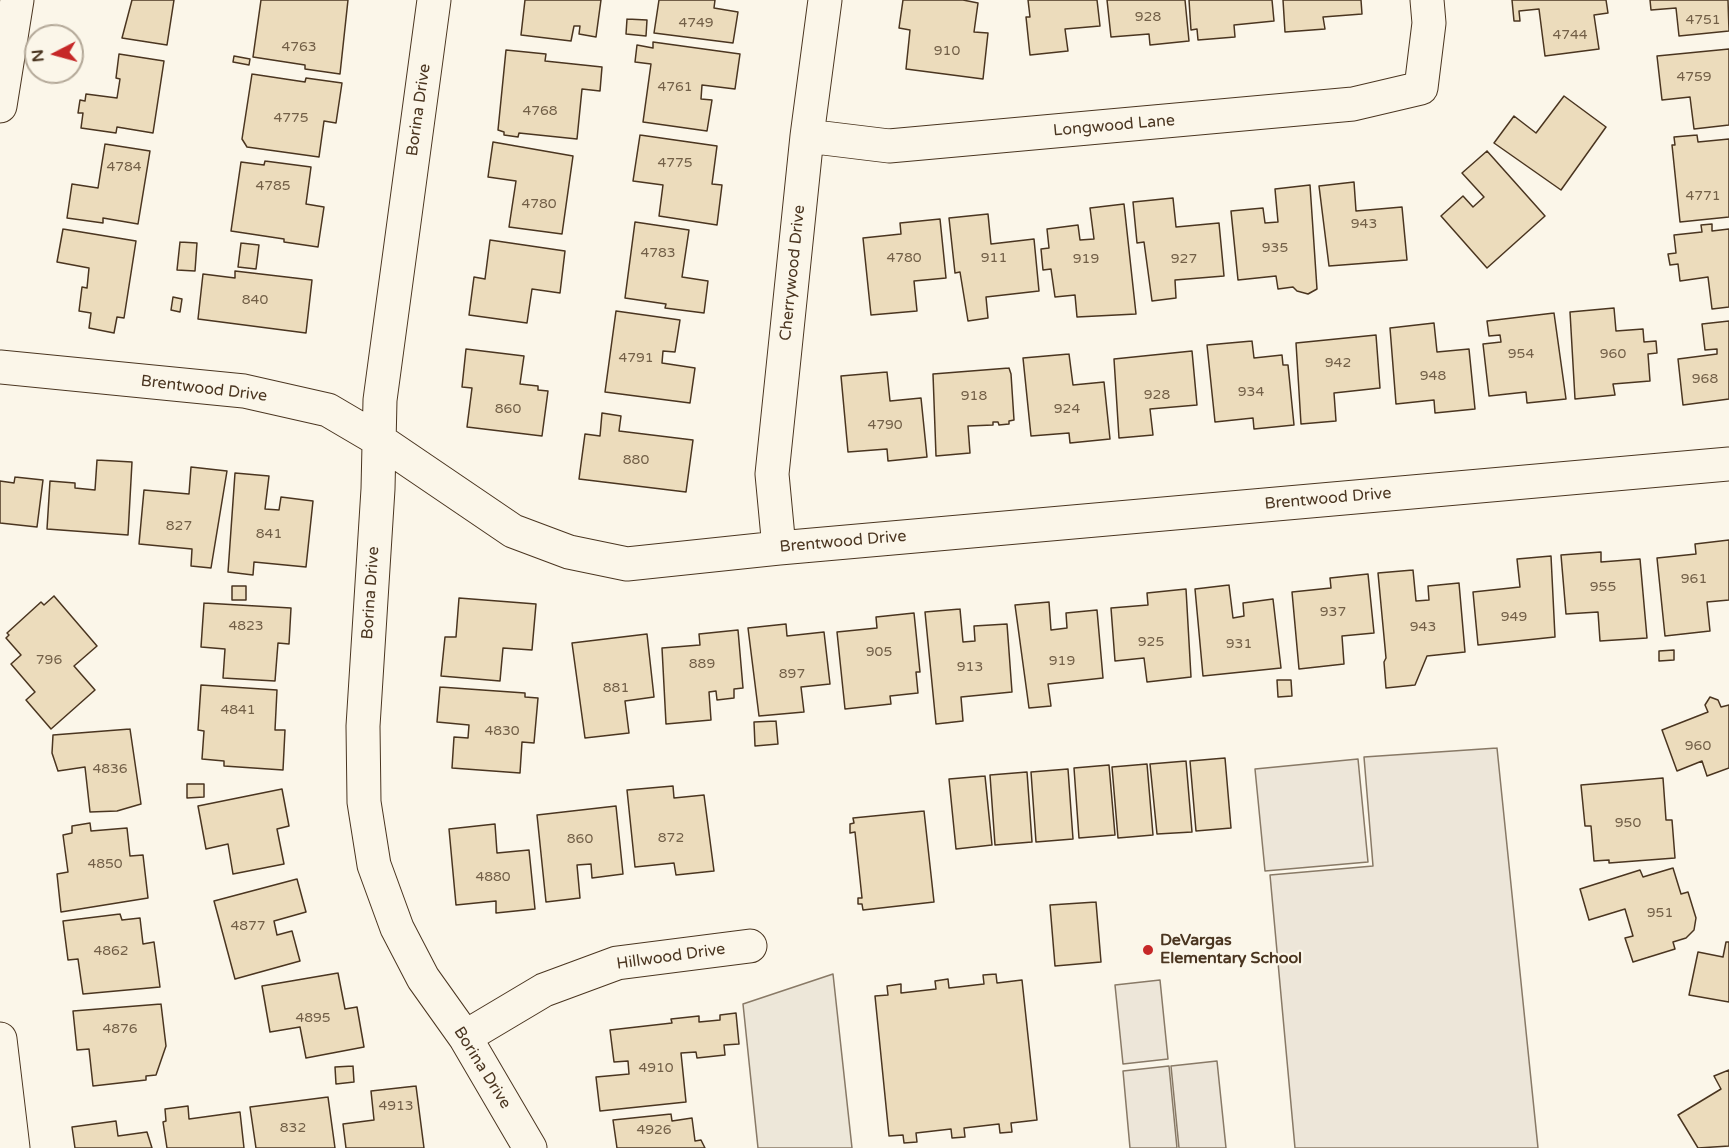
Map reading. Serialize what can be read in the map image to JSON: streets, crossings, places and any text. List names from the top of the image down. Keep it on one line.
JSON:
{"streets":{"street":["Borina Drive","Longwood Lane","Cherrywood Drive","Brentwood Drive","Hillwood Drive"]},"crossings":[["Borina Drive","Brentwood Drive"],["Borina Drive","Hillwood Drive"],["Longwood Lane","Cherrywood Drive"],["Cherrywood Drive","Brentwood Drive"]],"places":["DeVargas Elementary School"],"house_numbers":["928","4751","4749","4744","4763","910","4759","4761","4768","4775","4775","4784","4785","4771","4780","943","935","4783","4780","911","919","927","840","954","960","4791","942","948","968","934","928","918","860","924","4790","880","827","841","961","955","937","949","4823","943","925","931","905","796","919","889","913","897","881","4841","4830","960","4836","950","872","860","4850","4880","951","4877","4862","4895","4876","4910","4913","832","4926"],"north":"left"}
